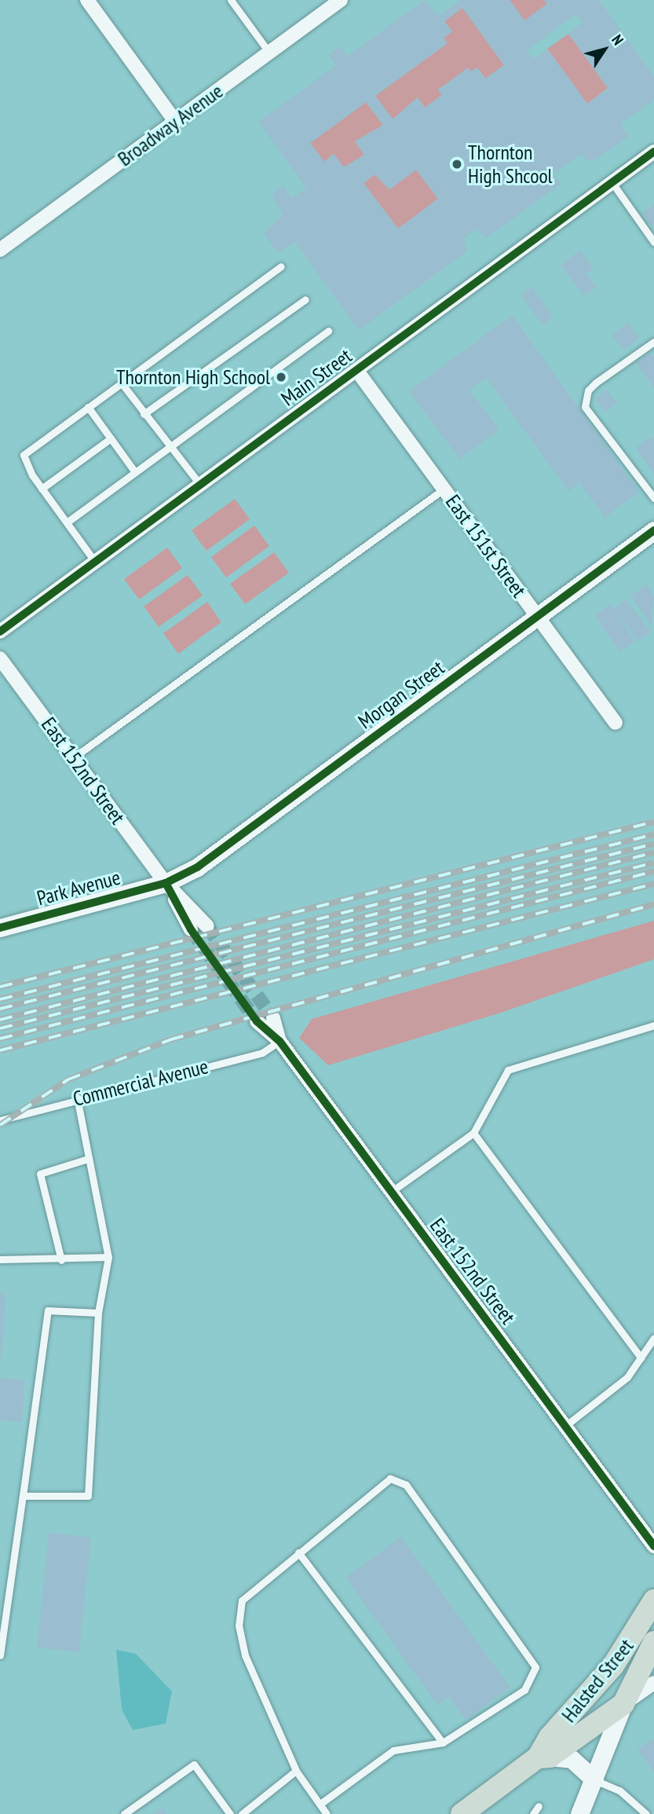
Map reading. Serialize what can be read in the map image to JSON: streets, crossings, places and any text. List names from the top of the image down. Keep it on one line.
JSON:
{"streets":{"main road":["Halsted Street"],"street":["Broadway Avenue","Main Street","East 151st Street","Morgan Street","East 152nd Street","Park Avenue"],"lane":["Commercial Avenue"]},"crossings":[["Main Street","East 151st Street"],["East 151st Street","Morgan Street"],["Morgan Street","East 152nd Street"],["Morgan Street","Park Avenue"],["East 152nd Street","Park Avenue"],["East 152nd Street","Commercial Avenue"]],"places":["Thornton High Shcool","Thornton High School"],"north":"top right"}
